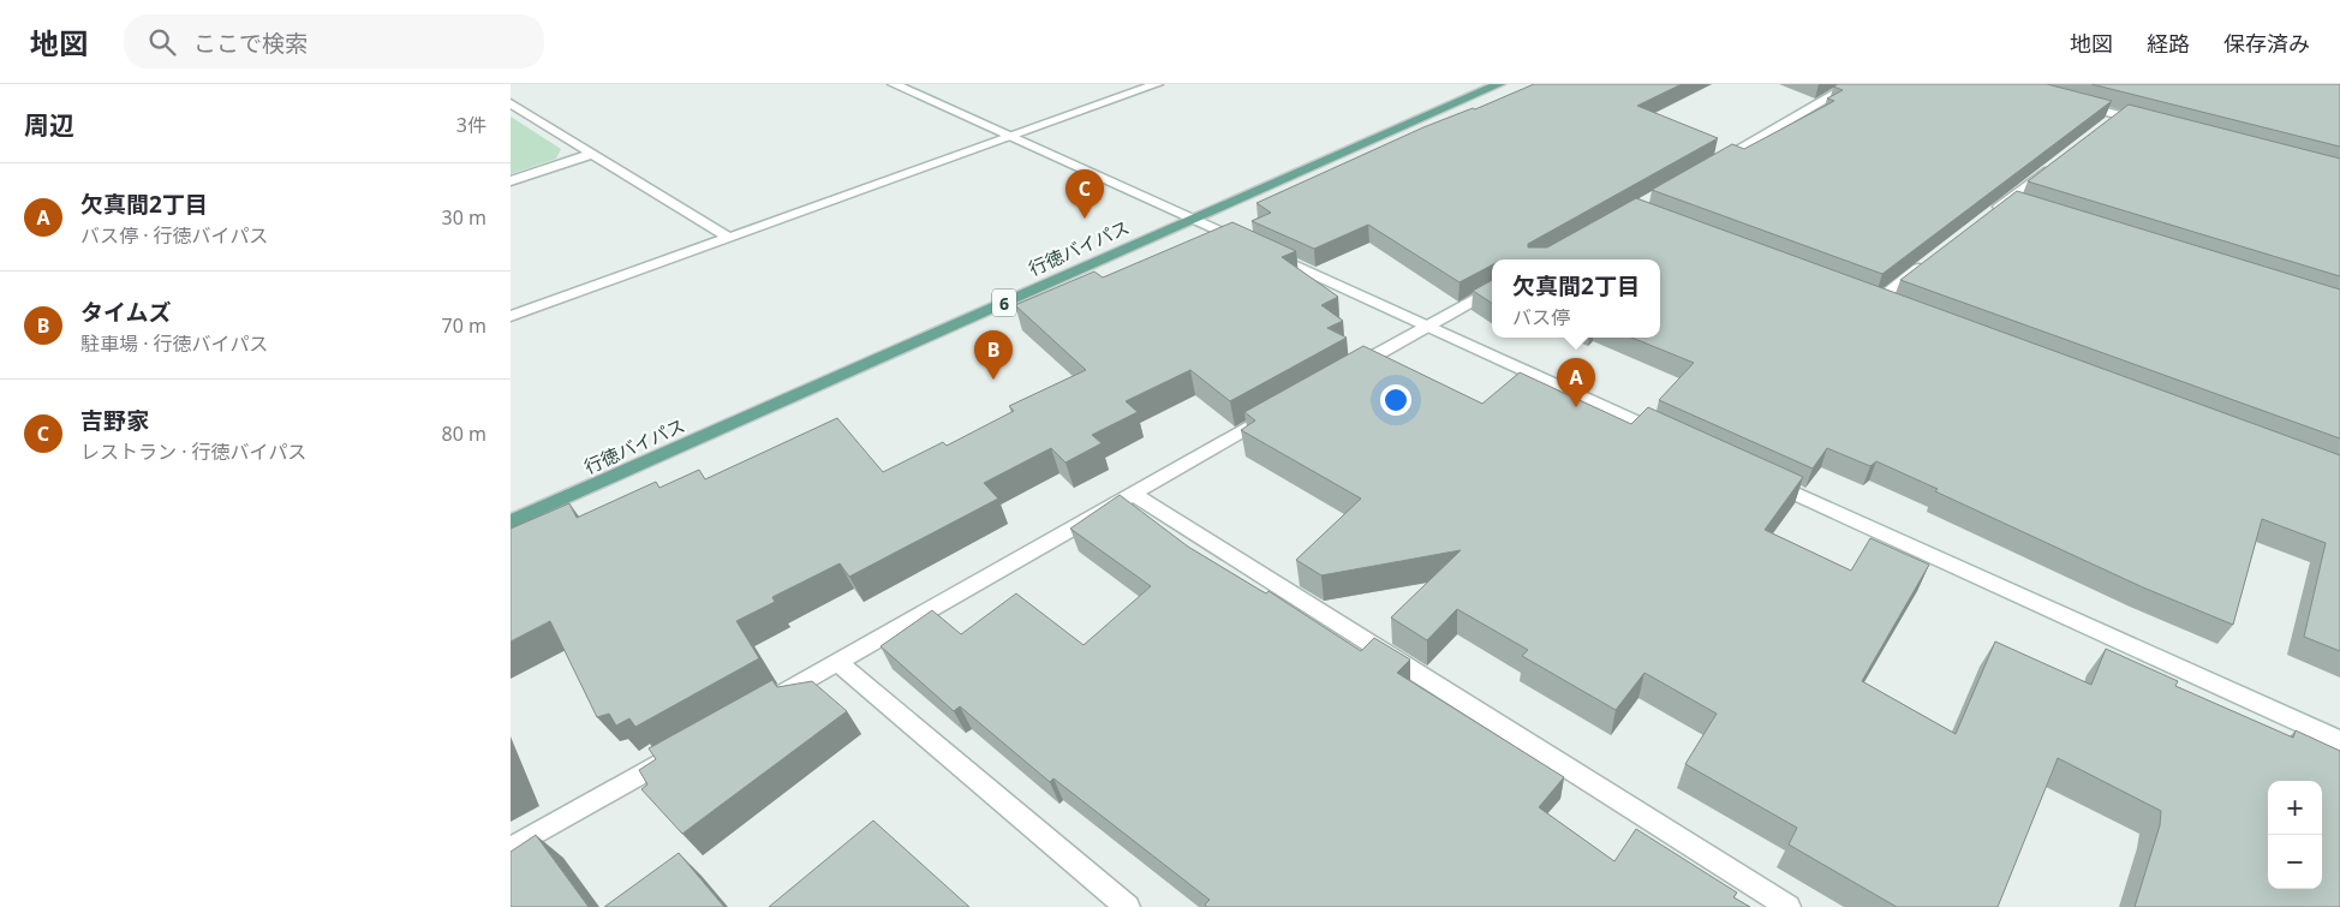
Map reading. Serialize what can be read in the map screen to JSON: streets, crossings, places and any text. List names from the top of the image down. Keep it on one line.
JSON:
{"streets":{"main road":["行徳バイパス","6"]},"page":{"header":"地図","search":"ここで検索","nav":["地図","経路","保存済み"],"heading":["周辺","3件"],"list":[{"mark":"A","name":"欠真間2丁目","note":"バス停 · 行徳バイパス","value":"30 m"},{"mark":"B","name":"タイムズ","note":"駐車場 · 行徳バイパス","value":"70 m"},{"mark":"C","name":"吉野家","note":"レストラン · 行徳バイパス","value":"80 m"}],"pins":["C","B","A"],"popup":["欠真間2丁目","バス停"],"map_buttons":["+","−"]}}
